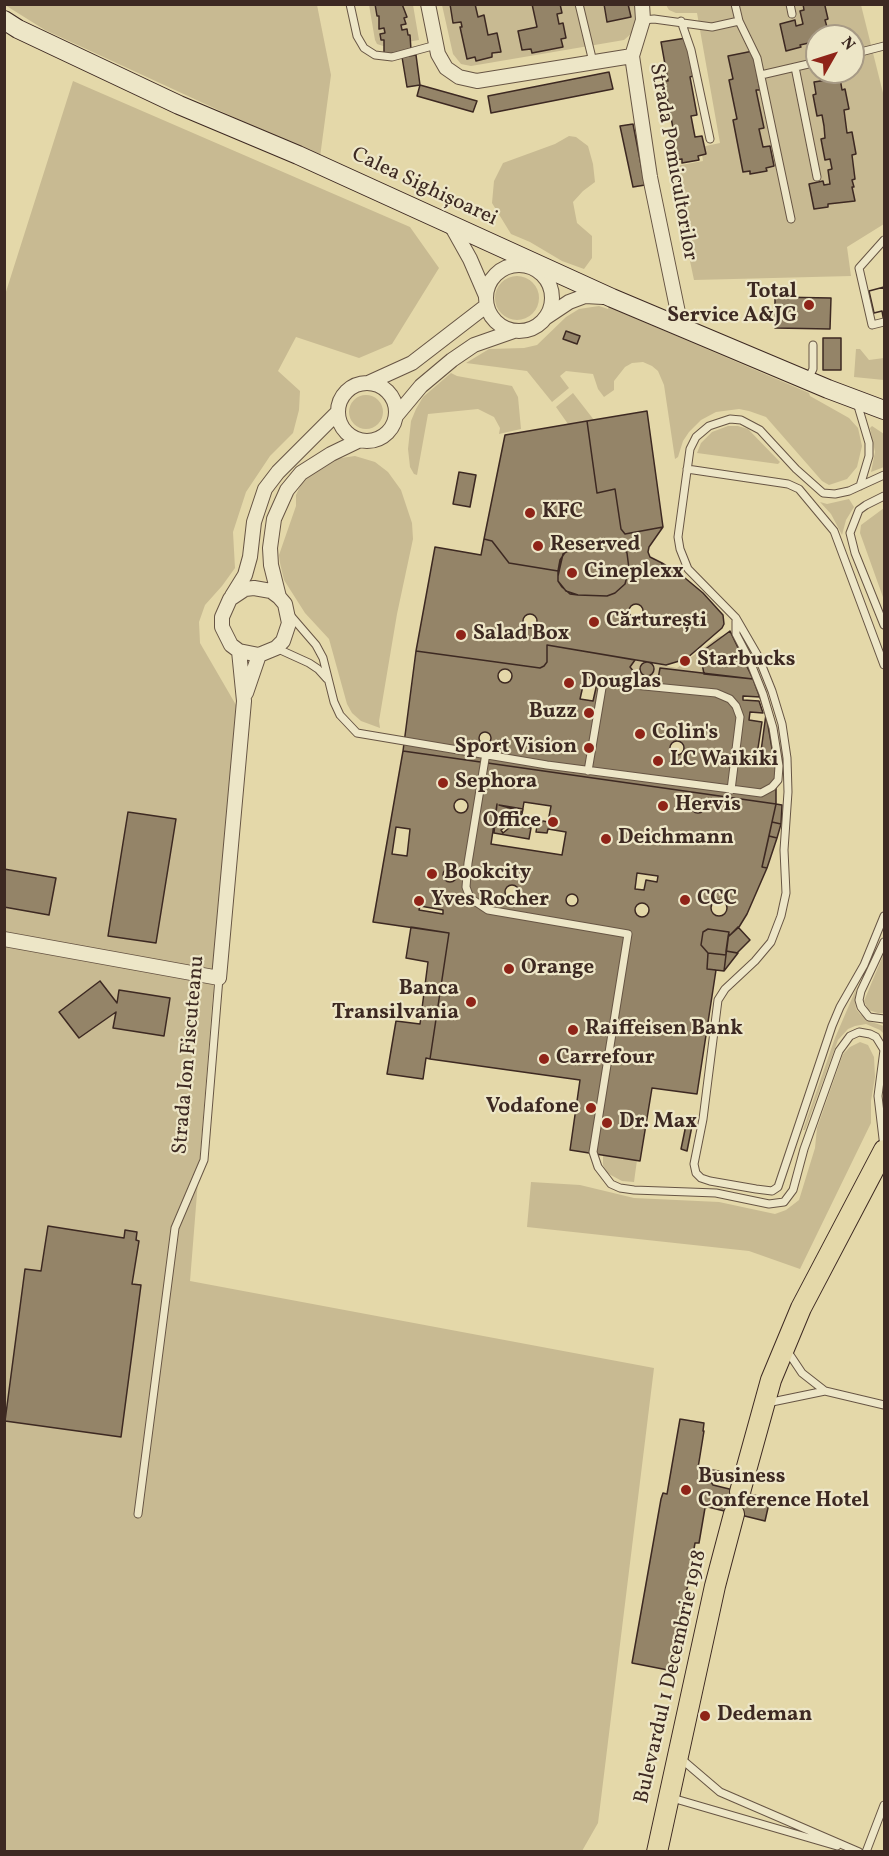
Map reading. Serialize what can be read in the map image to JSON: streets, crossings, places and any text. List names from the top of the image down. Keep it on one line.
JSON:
{"streets":{"main road":["Calea Sighișoarei","Bulevardul 1 Decembrie 1918"],"street":["Strada Pomicultorilor","Strada Ion Fiscuteanu"]},"crossings":[["Strada Pomicultorilor","Calea Sighișoarei"]],"places":["Total Service A&JG","KFC","Reserved","Cineplexx","Cărturești","Salad Box","Starbucks","Douglas","Buzz","Colin's","Sport Vision","LC Waikiki","Sephora","Hervis","Office","Deichmann","Bookcity","CCC","Yves Rocher","Orange","Banca Transilvania","Raiffeisen Bank","Carrefour","Vodafone","Dr. Max","Business Conference Hotel","Dedeman"],"north":"top right"}
